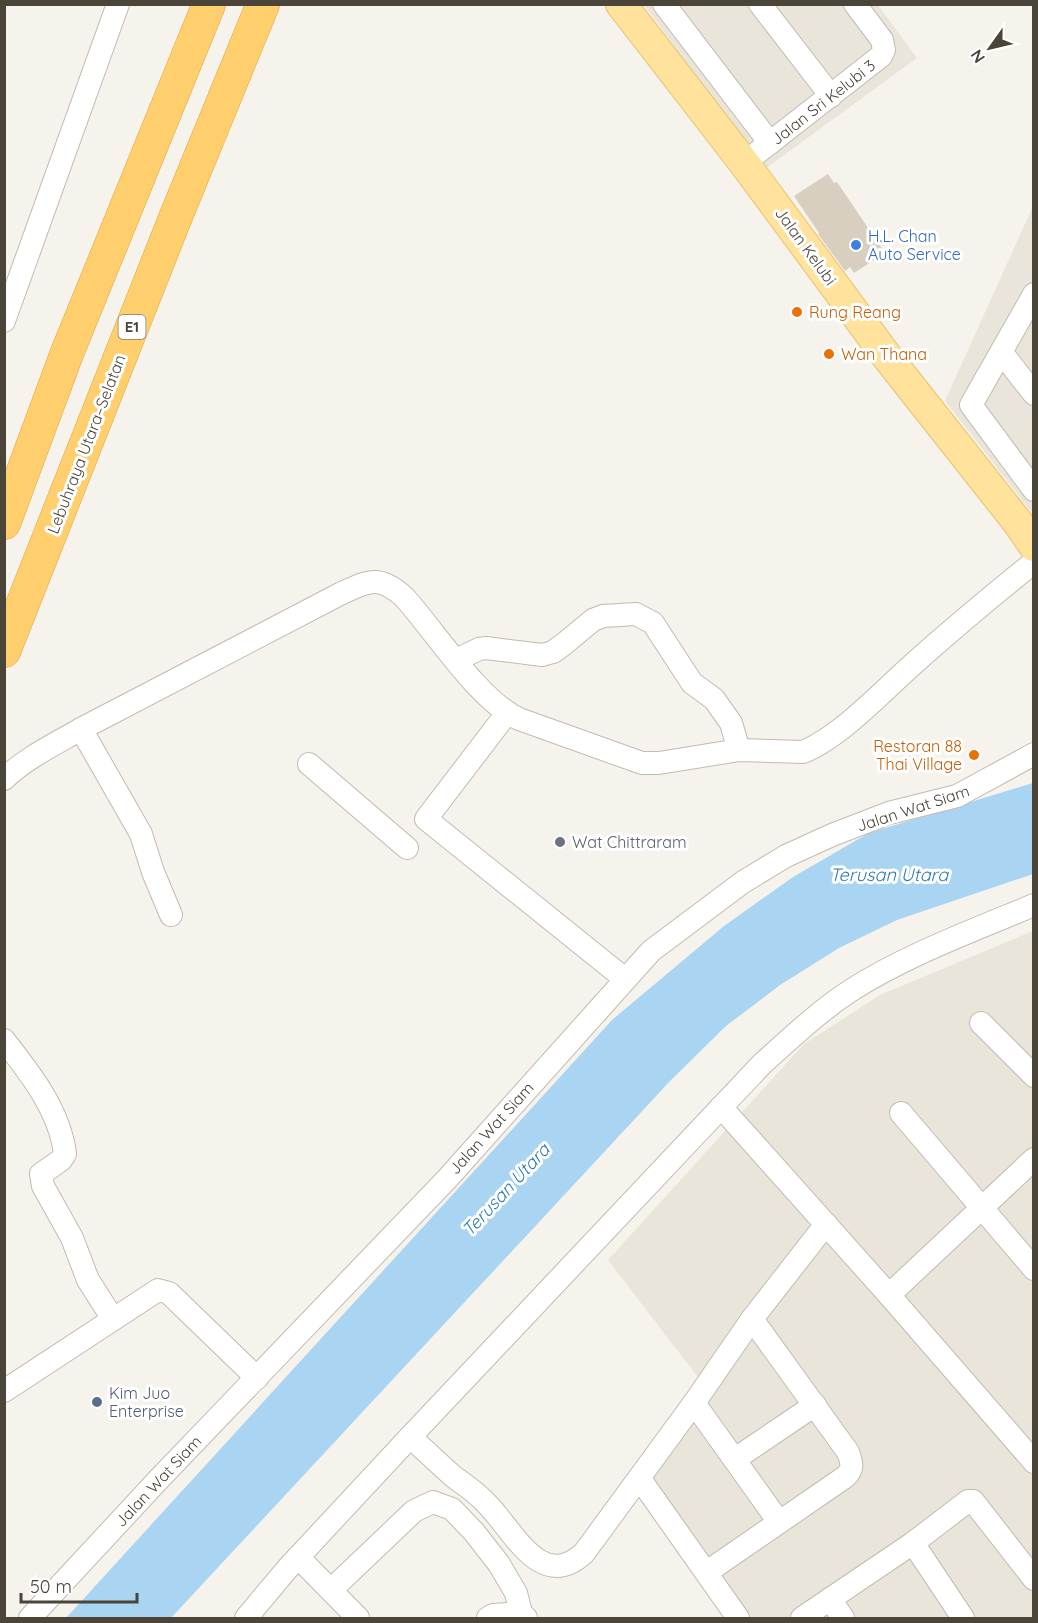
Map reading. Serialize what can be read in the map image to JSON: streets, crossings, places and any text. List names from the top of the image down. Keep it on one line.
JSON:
{"streets":{"highway":["E1","Lebuhraya Utara–Selatan"],"main road":["Jalan Kelubi"],"street":["Jalan Sri Kelubi 3","Jalan Wat Siam"]},"crossings":[["Jalan Sri Kelubi 3","Jalan Kelubi"]],"water":["Terusan Utara"],"places":["H.L. Chan Auto Service","Rung Reang","Wan Thana","Restoran 88 Thai Village","Wat Chittraram","Kim Juo Enterprise"],"scale_bar":"50 m","north":"bottom left"}
